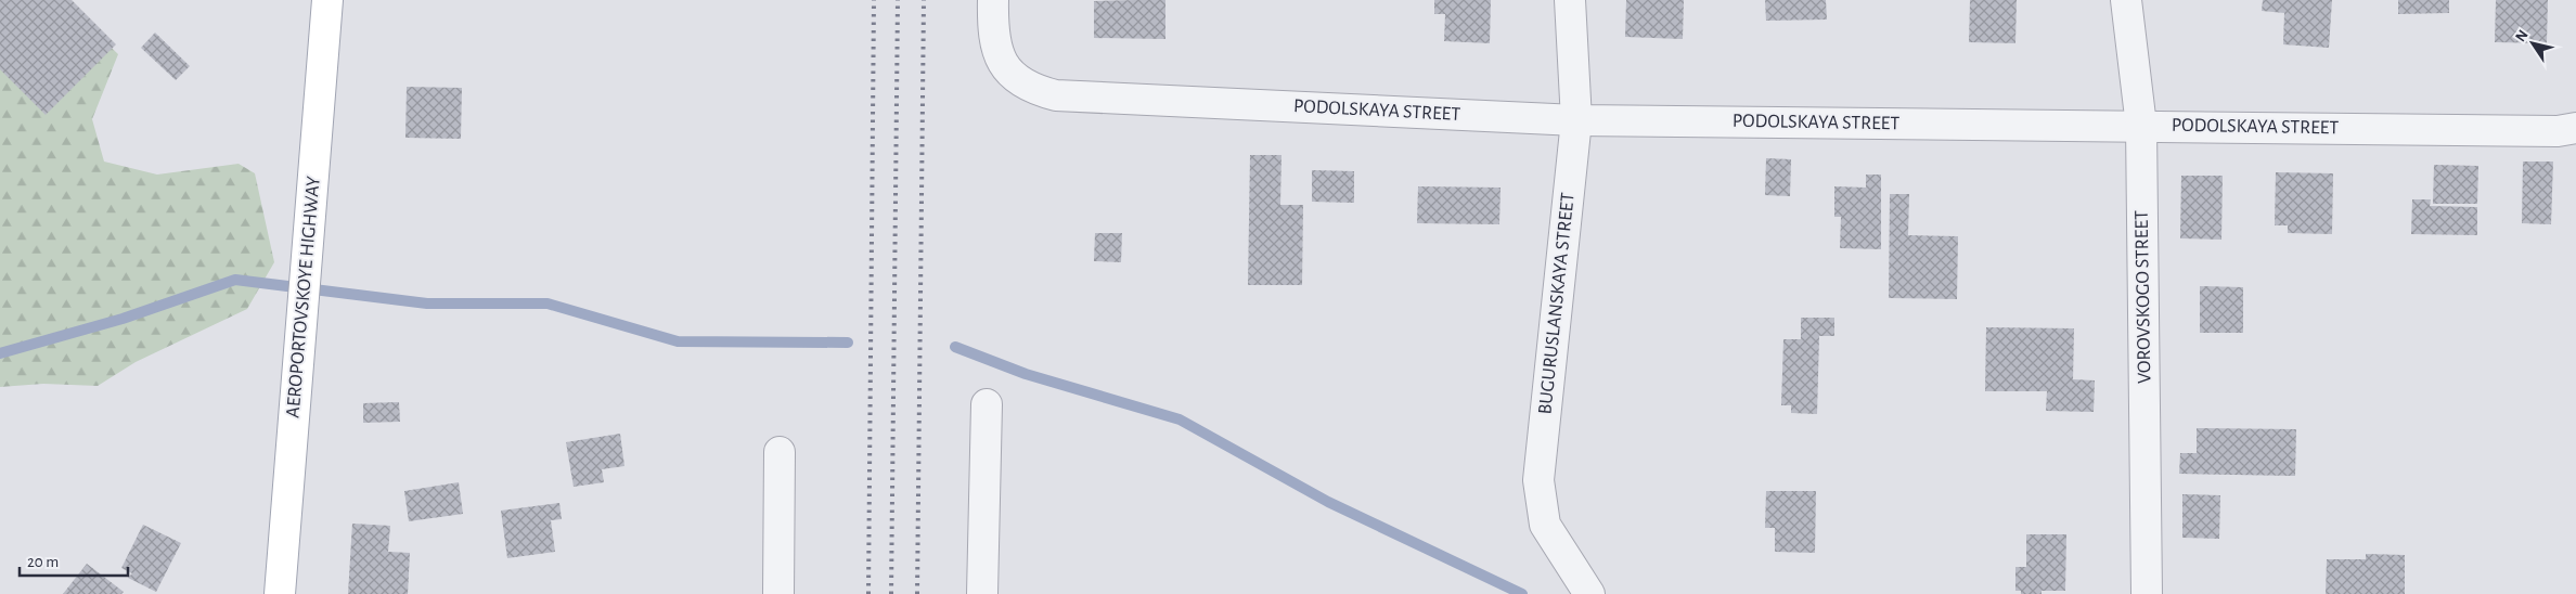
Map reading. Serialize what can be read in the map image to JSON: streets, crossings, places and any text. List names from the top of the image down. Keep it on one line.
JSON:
{"streets":{"main road":["AEROPORTOVSKOYE HIGHWAY"],"street":["PODOLSKAYA STREET","VOROVSKOGO STREET","BUGURUSLANSKAYA STREET"]},"crossings":[["PODOLSKAYA STREET","VOROVSKOGO STREET"],["PODOLSKAYA STREET","BUGURUSLANSKAYA STREET"]],"scale_bar":"20 m","north":"top left"}
